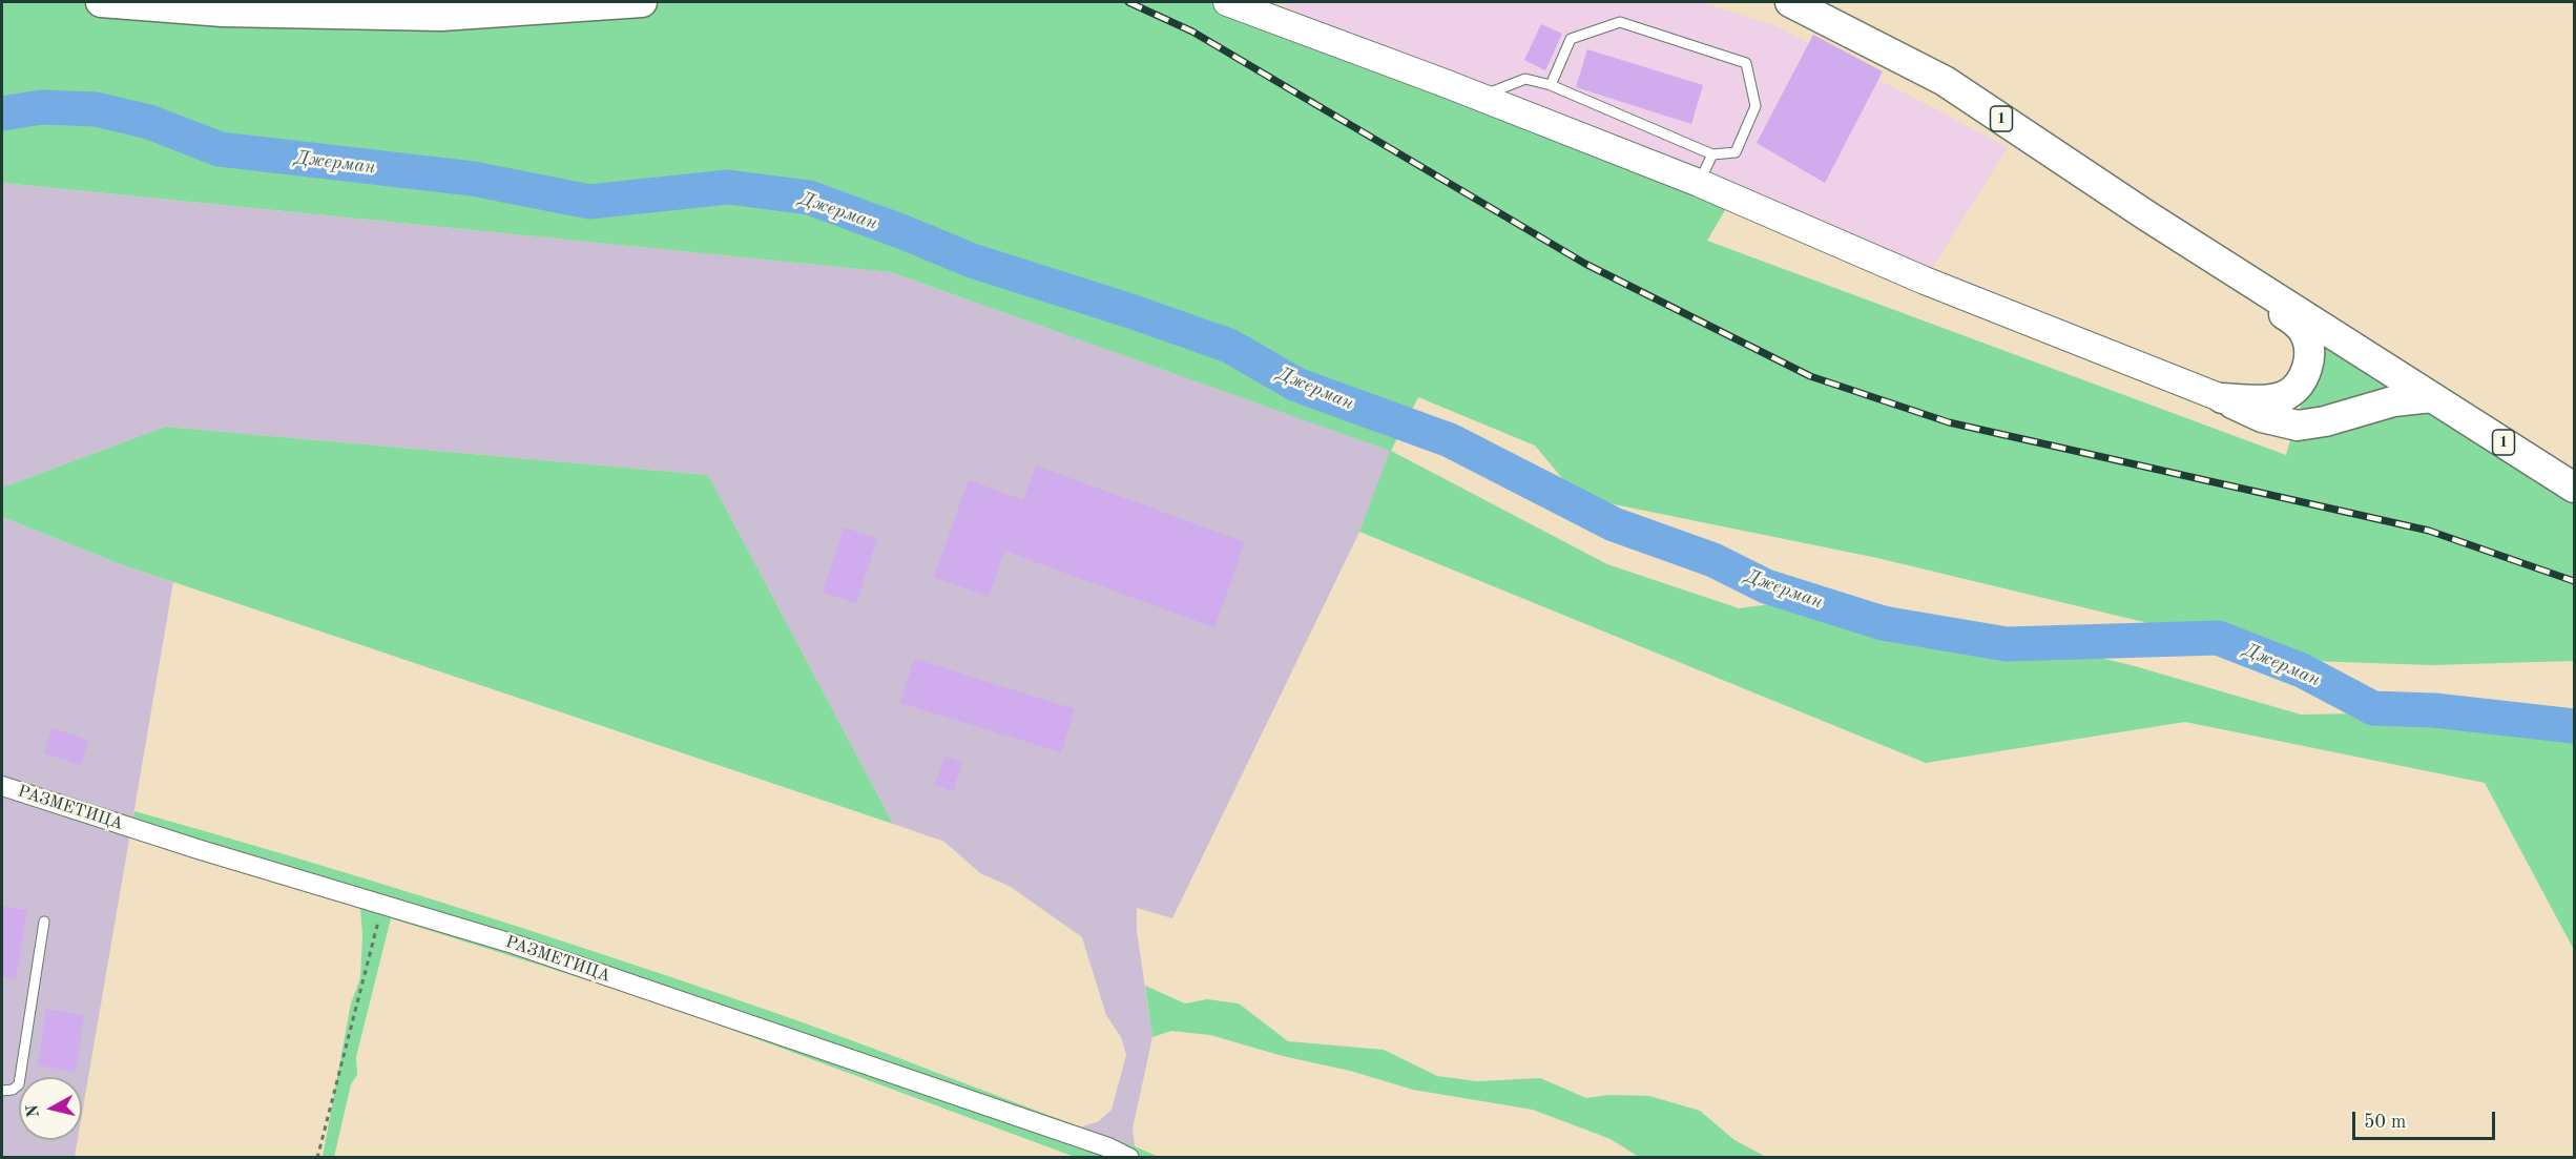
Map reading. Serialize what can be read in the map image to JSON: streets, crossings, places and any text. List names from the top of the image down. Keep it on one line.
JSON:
{"streets":{"main road":["1"],"street":["РАЗМЕТИЦА"]},"water":["Джерман"],"scale_bar":"50 m","north":"left"}
